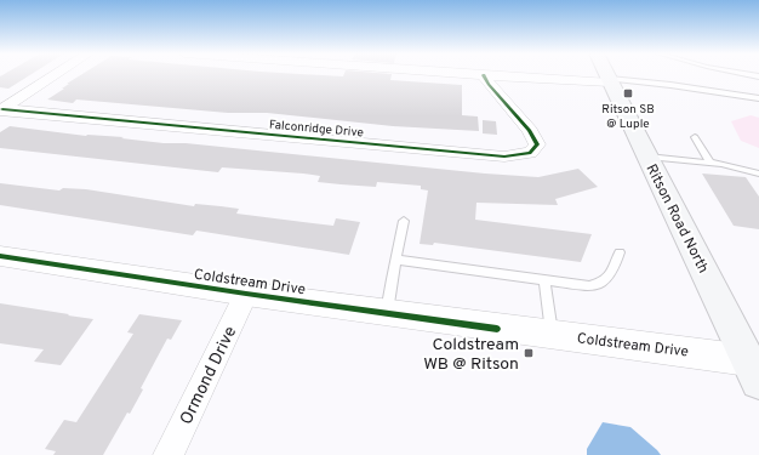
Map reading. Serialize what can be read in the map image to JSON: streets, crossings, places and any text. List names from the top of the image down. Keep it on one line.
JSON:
{"streets":{"main road":["Ritson Road North"],"street":["Falconridge Drive","Coldstream Drive","Ormond Drive"]},"crossings":[["Ritson Road North","Coldstream Drive"],["Coldstream Drive","Ormond Drive"]],"places":{"transit":["Ritson SB @ Luple","Coldstream WB @ Ritson"]}}
